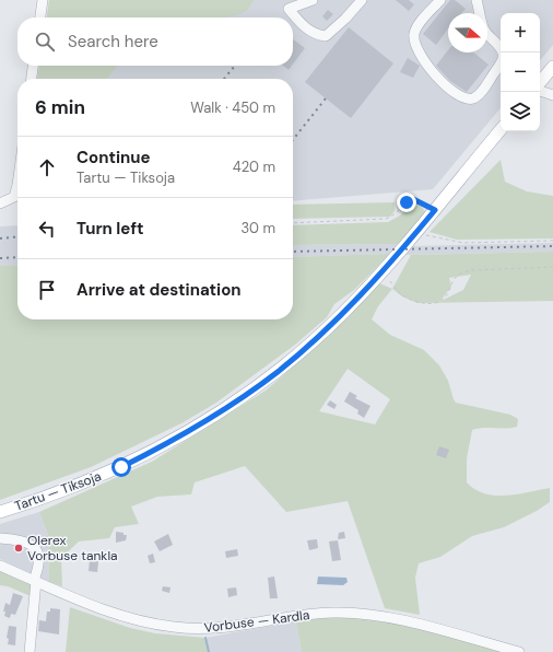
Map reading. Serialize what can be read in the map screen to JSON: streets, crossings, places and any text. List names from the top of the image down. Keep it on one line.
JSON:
{"streets":{"main road":["Tartu — Tiksoja"],"street":["Vorbuse — Kardla"]},"places":["Olerex Vorbuse tankla"],"north":"right","page":{"map_buttons":["+","−"],"search":"Search here","heading":["6 min","Walk · 450 m"],"list":[["Continue","Tartu — Tiksoja","420 m"],["Turn left","30 m"],"Arrive at destination"]}}
